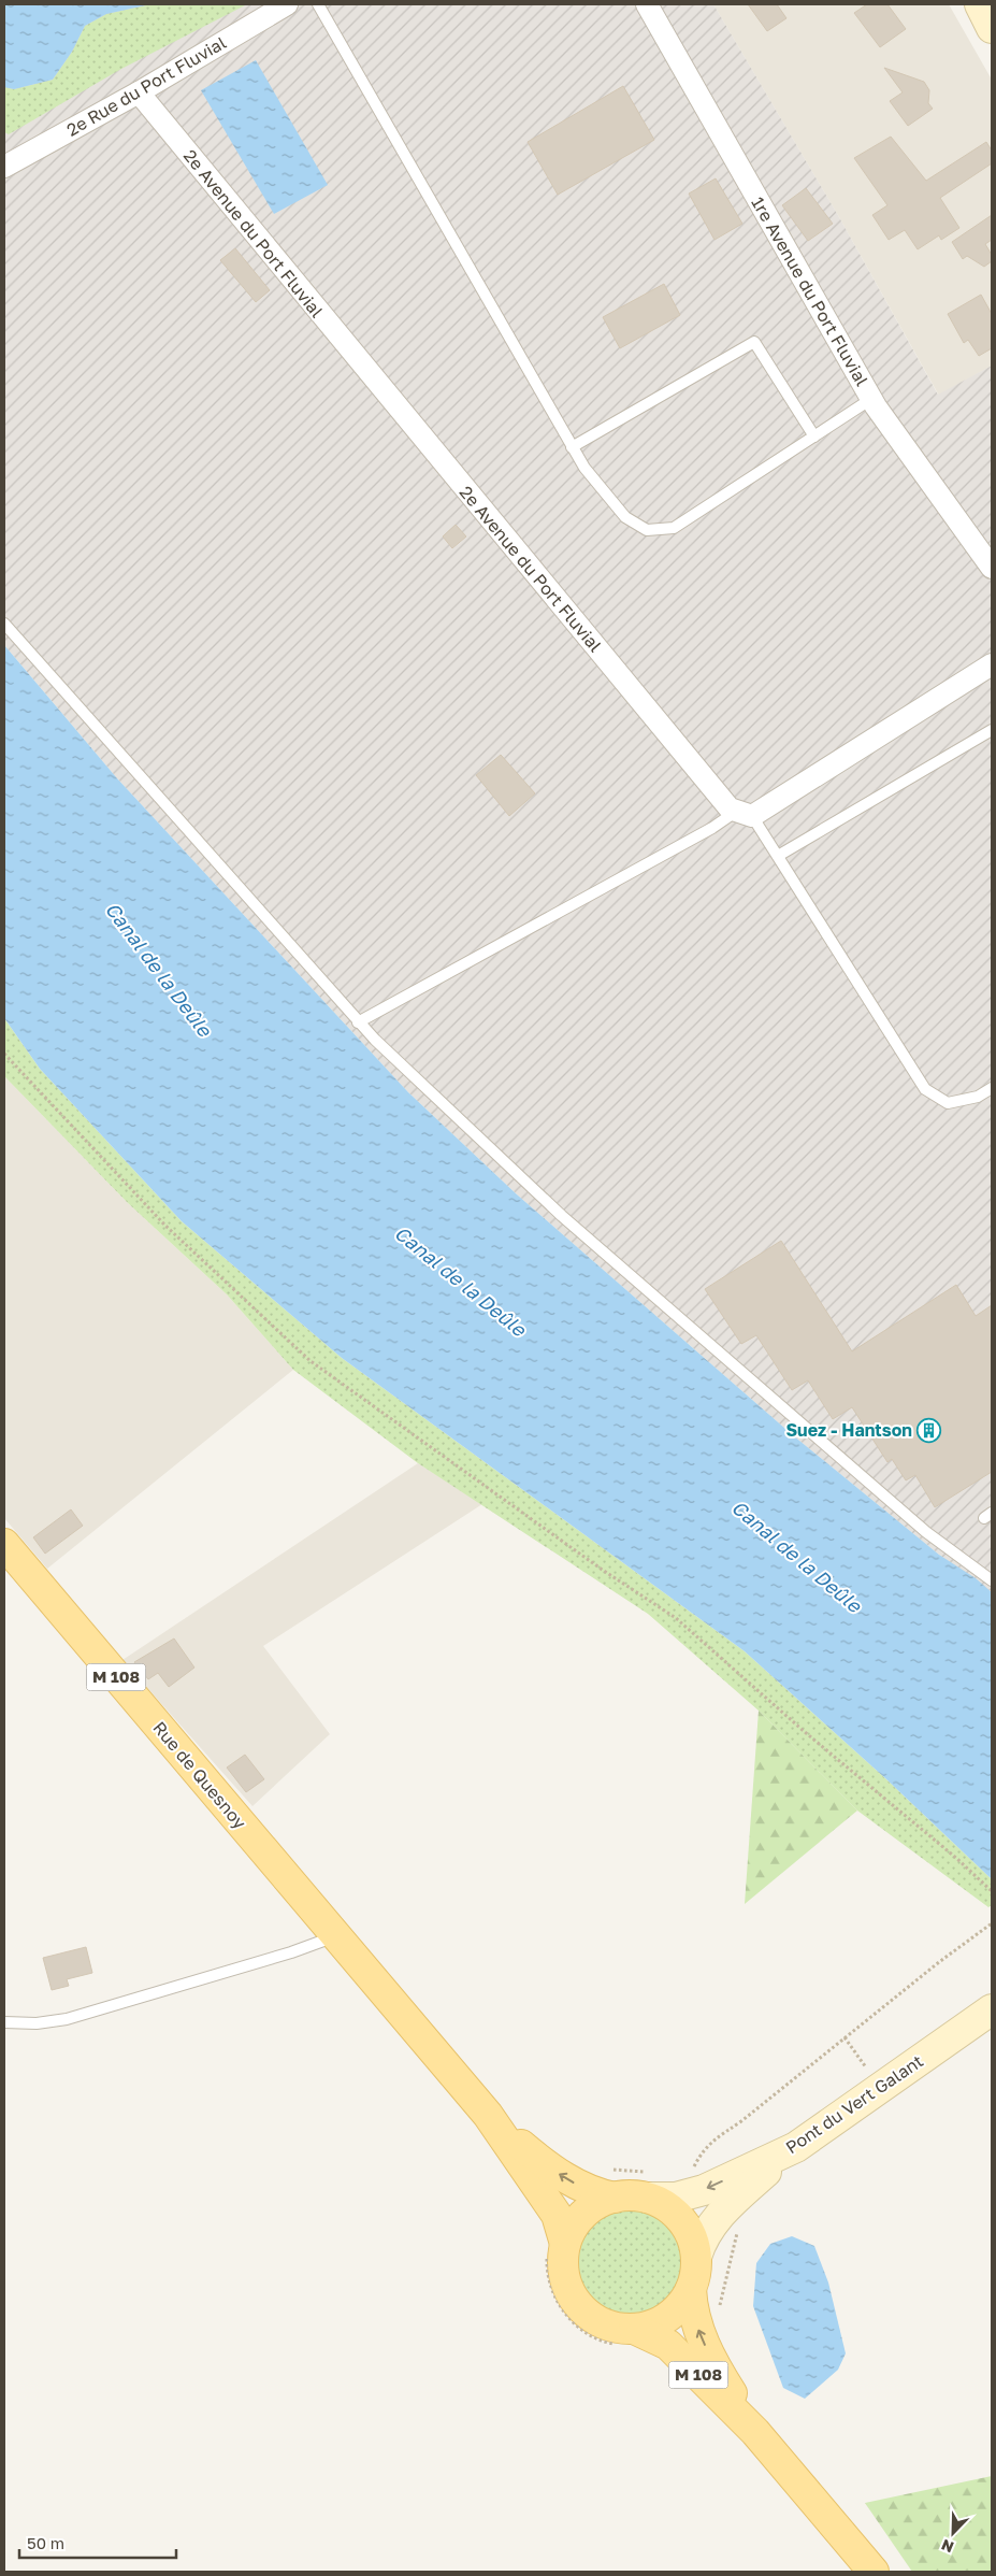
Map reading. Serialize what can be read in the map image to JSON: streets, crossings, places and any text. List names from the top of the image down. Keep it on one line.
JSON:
{"streets":{"main road":["M 108","Rue de Quesnoy","Pont du Vert Galant"],"street":["2e Rue du Port Fluvial","2e Avenue du Port Fluvial","1re Avenue du Port Fluvial"]},"crossings":[["2e Rue du Port Fluvial","2e Avenue du Port Fluvial"],["M 108","Rue de Quesnoy"],["M 108","Pont du Vert Galant"]],"water":["Canal de la Deûle"],"places":{"building":["Suez - Hantson"]},"scale_bar":"50 m","north":"bottom left"}
